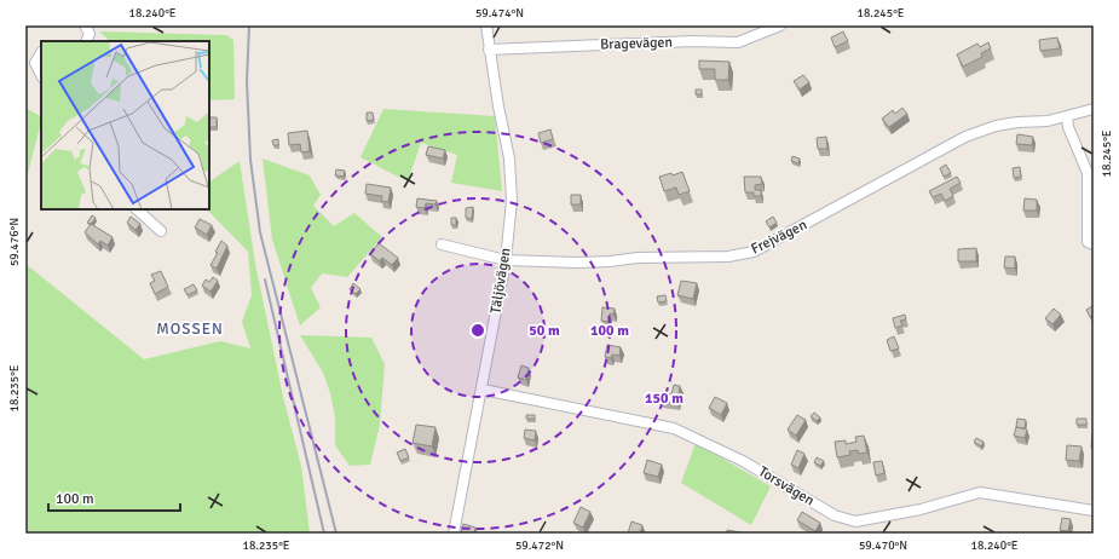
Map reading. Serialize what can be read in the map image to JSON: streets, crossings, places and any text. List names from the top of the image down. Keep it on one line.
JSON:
{"streets":{"street":["Bragevägen","Frejvägen","Täljövägen","Torsvägen"]},"crossings":[["Bragevägen","Täljövägen"],["Frejvägen","Täljövägen"],["Täljövägen","Torsvägen"]],"districts":["MOSSEN"],"scale_bar":"100 m","coordinates":["18.240°E","59.474°N","18.245°E","59.476°N","18.235°E","59.472°N","59.470°N"],"rings":["50 m","100 m","150 m"]}
